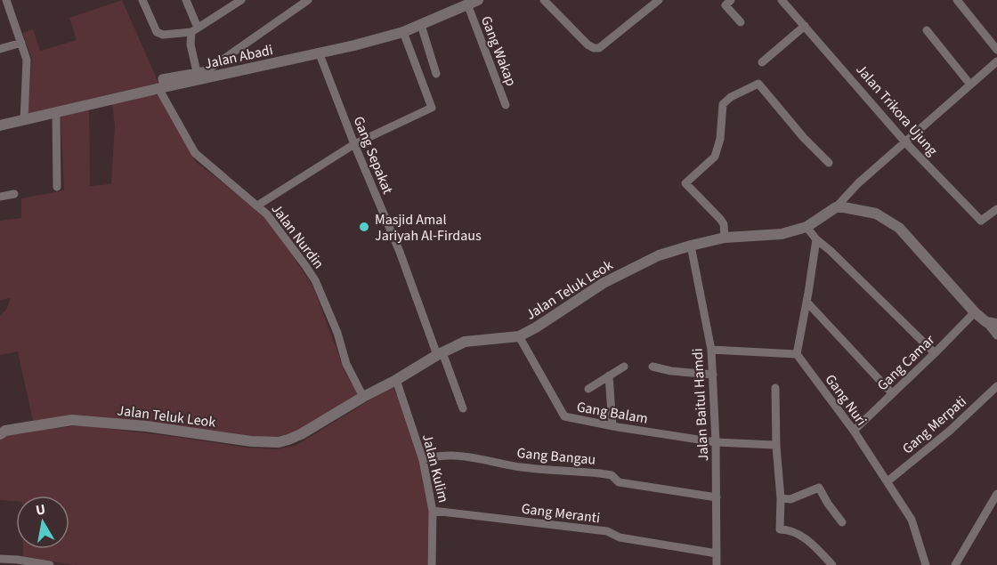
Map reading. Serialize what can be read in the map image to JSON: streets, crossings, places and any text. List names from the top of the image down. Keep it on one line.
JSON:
{"streets":{"street":["Gang Wakap","Jalan Abadi","Jalan Trikora Ujung","Gang Sepakat","Jalan Nurdin","Jalan Teluk Leok","Gang Camar","Gang Nuri","Jalan Baitul Hamdi","Gang Balam","Gang Merpati","Gang Bangau","Jalan Kulim","Gang Meranti"]},"crossings":[["Gang Wakap","Jalan Abadi"],["Jalan Abadi","Gang Sepakat"],["Jalan Abadi","Jalan Nurdin"],["Gang Sepakat","Jalan Teluk Leok"],["Jalan Nurdin","Jalan Teluk Leok"],["Jalan Teluk Leok","Jalan Baitul Hamdi"],["Jalan Teluk Leok","Gang Balam"],["Jalan Teluk Leok","Jalan Kulim"],["Gang Camar","Gang Nuri"],["Gang Nuri","Gang Merpati"],["Jalan Baitul Hamdi","Gang Balam"],["Jalan Baitul Hamdi","Gang Bangau"],["Jalan Baitul Hamdi","Gang Meranti"],["Gang Bangau","Jalan Kulim"],["Jalan Kulim","Gang Meranti"]],"places":["Masjid Amal Jariyah Al-Firdaus"],"north":"top"}
